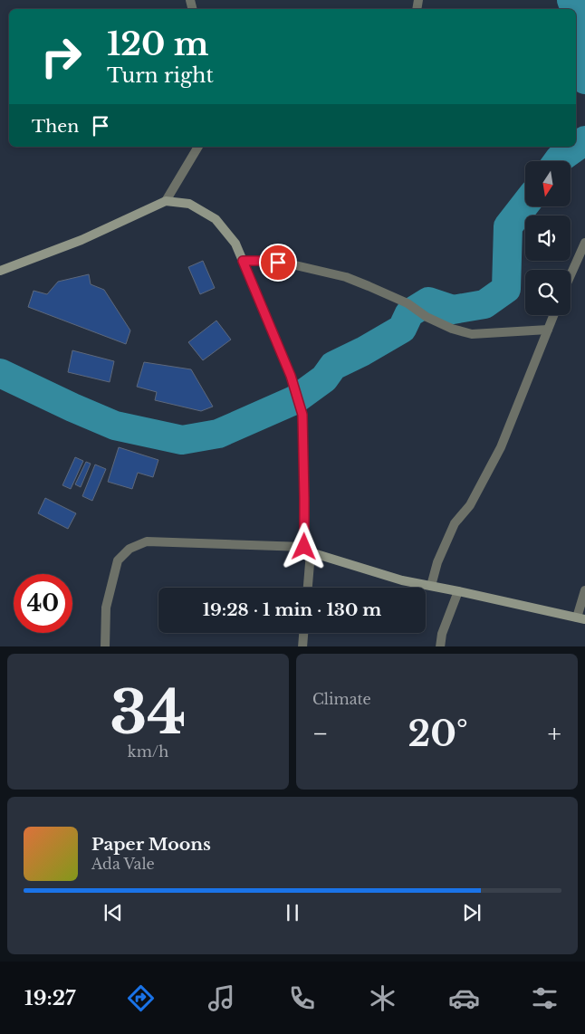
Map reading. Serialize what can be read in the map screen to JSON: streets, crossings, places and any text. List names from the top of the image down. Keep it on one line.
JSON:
{"north":"bottom","page":{"turn":["120 m","Turn right"],"then":"Then","limit":"40","trip":"19:28 · 1 min · 130 m","tile":[["34","km/h"],"Climate"],"heat":["−","20°","+"],"song":["Paper Moons","Ada Vale"],"tabs":"19:27"}}
